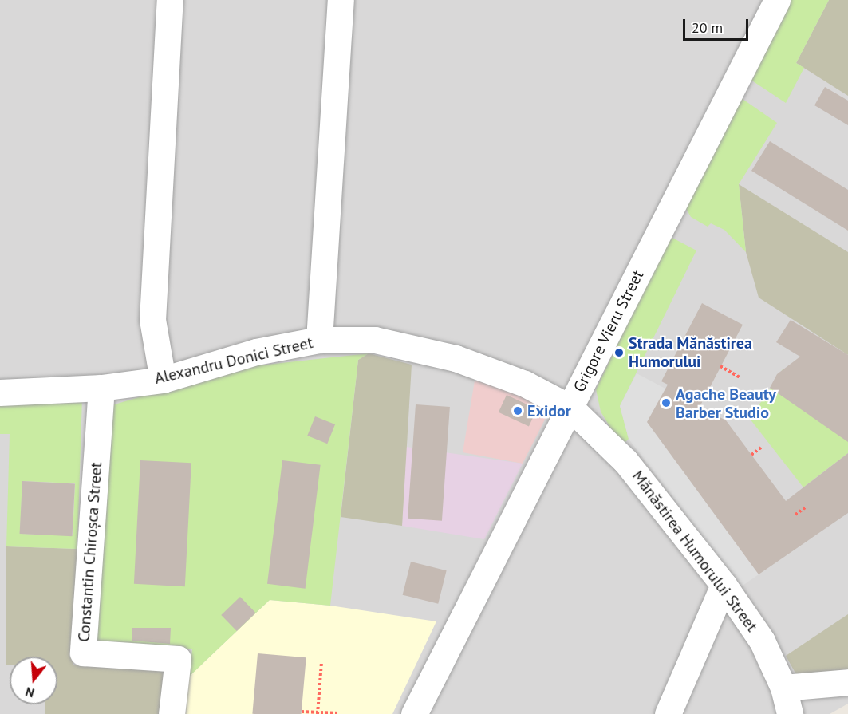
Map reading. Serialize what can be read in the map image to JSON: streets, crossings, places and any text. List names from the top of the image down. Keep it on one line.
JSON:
{"streets":{"street":["Grigore Vieru Street","Alexandru Donici Street","Mănăstirea Humorului Street","Constantin Chiroșca Street"]},"crossings":[["Grigore Vieru Street","Alexandru Donici Street"],["Grigore Vieru Street","Mănăstirea Humorului Street"],["Alexandru Donici Street","Mănăstirea Humorului Street"],["Alexandru Donici Street","Constantin Chiroșca Street"]],"places":["Strada Mănăstirea Humorului","Agache Beauty Barber Studio","Exidor"],"scale_bar":"20 m","north":"bottom"}
